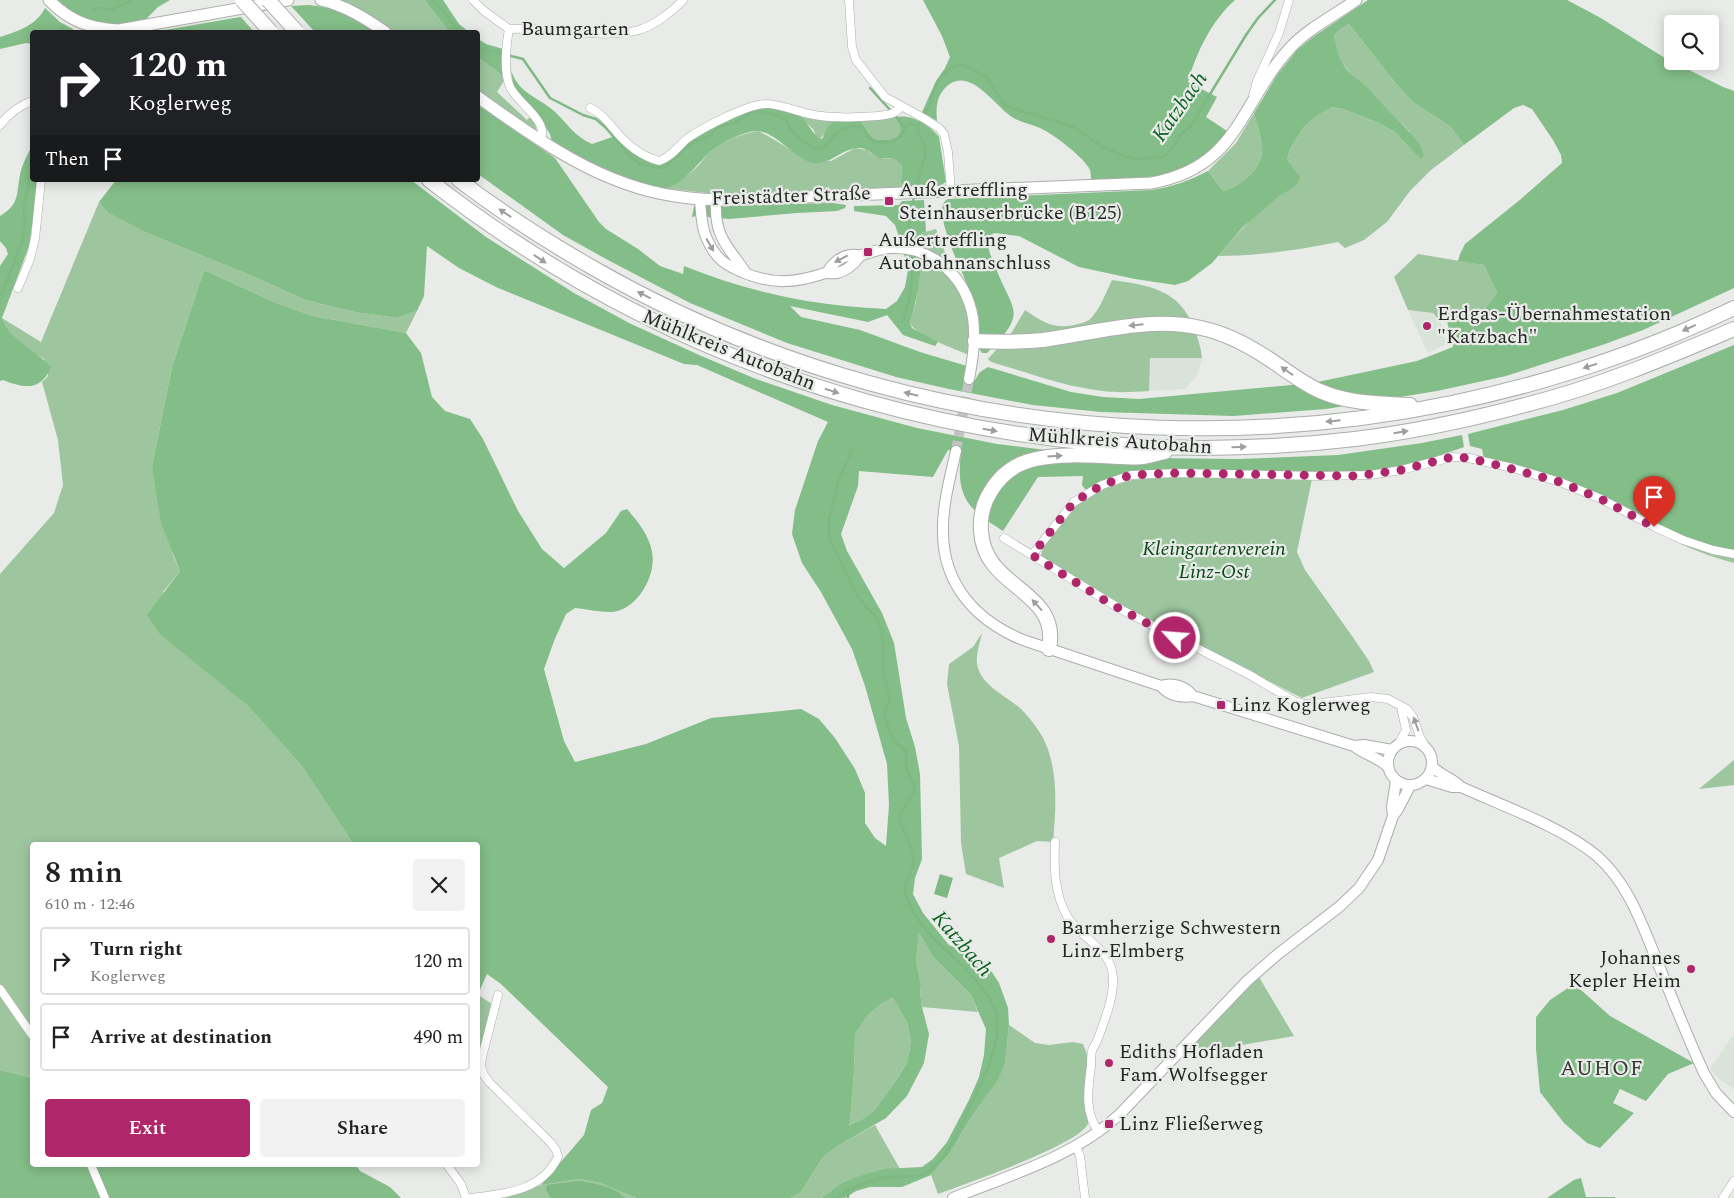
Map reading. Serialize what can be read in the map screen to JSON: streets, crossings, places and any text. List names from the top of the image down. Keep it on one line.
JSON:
{"streets":{"highway":["Mühlkreis Autobahn"],"main road":["Freistädter Straße"],"street":["Baumgarten"]},"crossings":[["Baumgarten","Freistädter Straße"]],"districts":["AUHOF"],"water":["Katzbach"],"parks":["Kleingartenverein Linz-Ost"],"places":{"transit":["Außertreffling Steinhauserbrücke (B125)","Außertreffling Autobahnanschluss","Linz Koglerweg","Linz Fließerweg"],"other":["Erdgas-Übernahmestation \"Katzbach\"","Barmherzige Schwestern Linz-Elmberg","Johannes Kepler Heim","Ediths Hofladen Fam. Wolfsegger"]},"page":{"turn":["120 m","Koglerweg"],"then":"Then","heading":["8 min","610 m · 12:46"],"list":[{"name":"Turn right","note":"Koglerweg","value":"120 m"},{"name":"Arrive at destination","value":"490 m"}],"buttons":["Exit","Share"]}}
